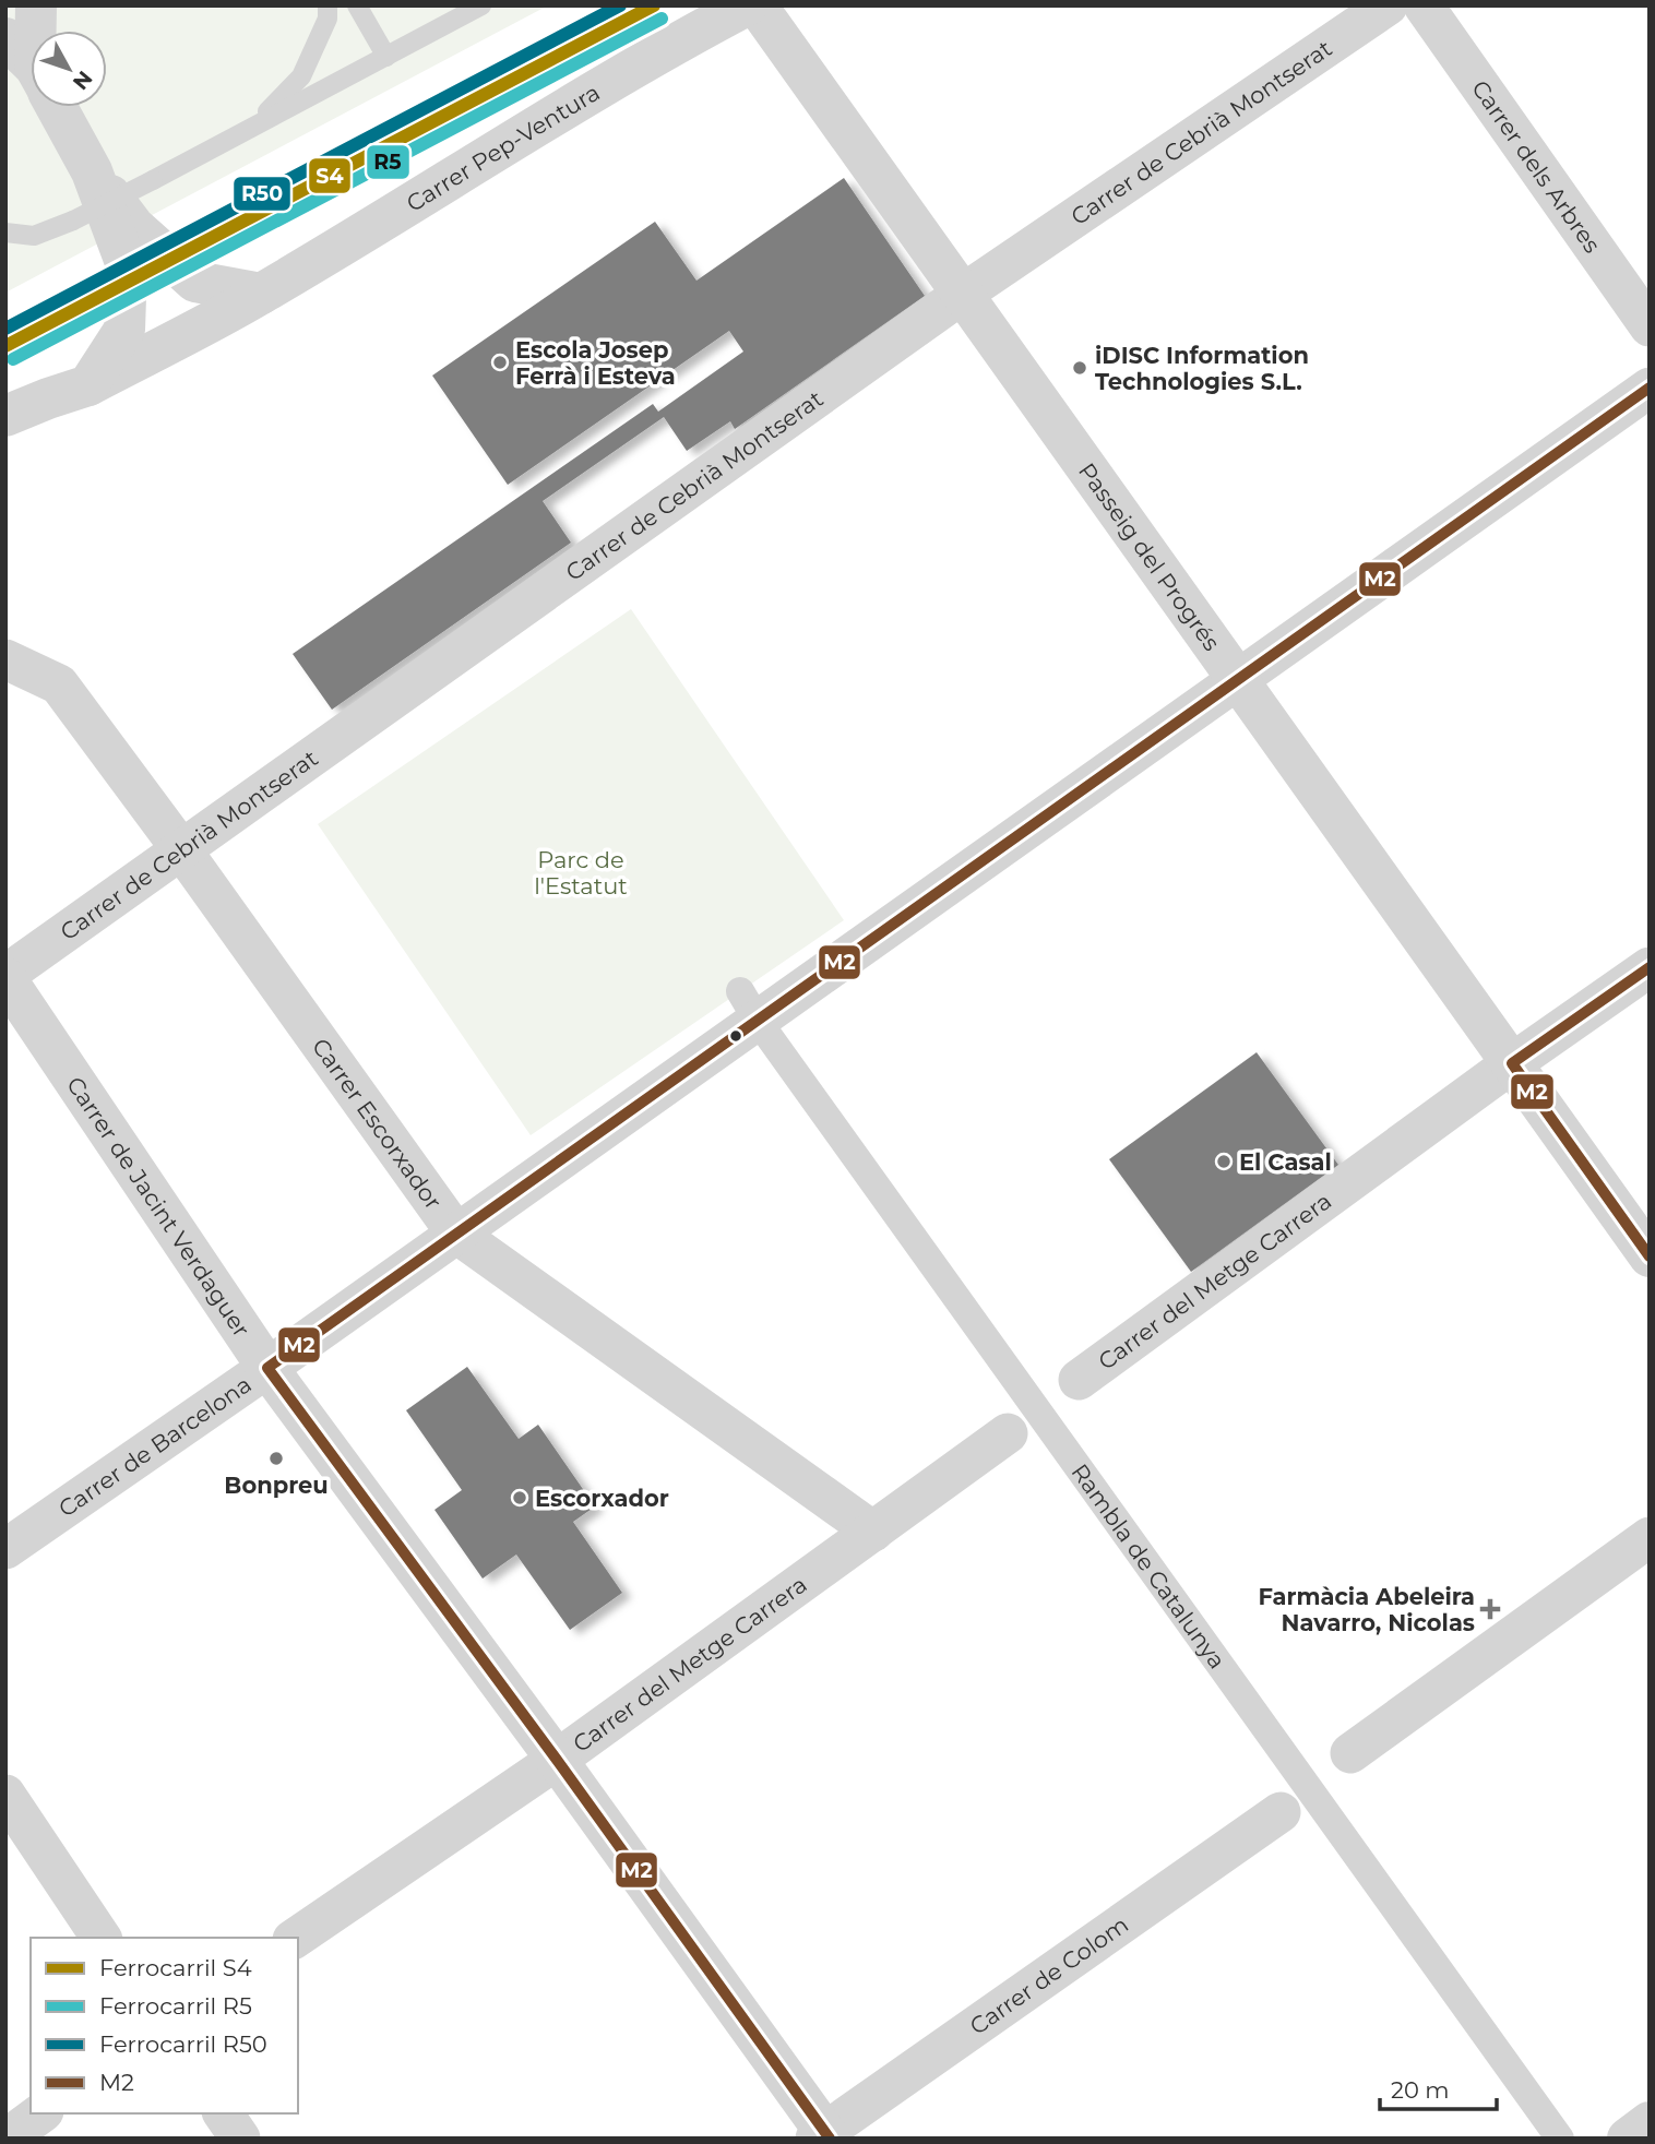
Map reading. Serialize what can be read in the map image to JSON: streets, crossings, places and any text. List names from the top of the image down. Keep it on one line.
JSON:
{"streets":{"street":["Carrer de Cebrià Montserat","Carrer Pep-Ventura","Carrer dels Arbres","Passeig del Progrés","Carrer Escorxador","Carrer de Jacint Verdaguer","Carrer del Metge Carrera","Carrer de Barcelona","Rambla de Catalunya","Carrer de Colom"]},"crossings":[["Carrer de Cebrià Montserat","Passeig del Progrés"],["Carrer de Cebrià Montserat","Carrer Escorxador"],["Carrer de Cebrià Montserat","Carrer de Jacint Verdaguer"],["Passeig del Progrés","Carrer del Metge Carrera"],["Passeig del Progrés","Carrer de Barcelona"],["Carrer Escorxador","Carrer del Metge Carrera"],["Carrer Escorxador","Carrer de Barcelona"],["Carrer de Jacint Verdaguer","Carrer del Metge Carrera"],["Carrer de Jacint Verdaguer","Carrer de Barcelona"],["Carrer de Jacint Verdaguer","Carrer de Colom"],["Carrer de Barcelona","Rambla de Catalunya"]],"parks":["Parc de l'Estatut"],"places":{"other":["Escola Josep Ferrà i Esteva","iDISC Information Technologies S.L.","El Casal","Bonpreu","Escorxador"],"health":["Farmàcia Abeleira Navarro, Nicolas"]},"lines":["rail line S4","rail line R50","rail line R5","transit line M2"],"legend":["Ferrocarril S4","Ferrocarril R5","Ferrocarril R50","M2"],"scale_bar":"20 m","north":"bottom right"}
